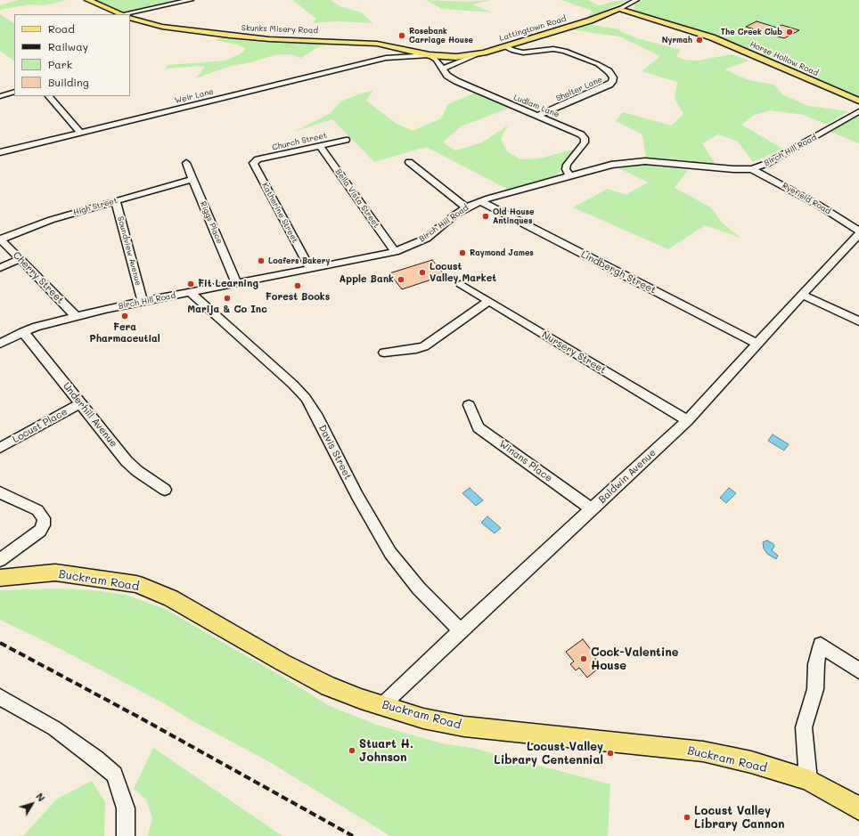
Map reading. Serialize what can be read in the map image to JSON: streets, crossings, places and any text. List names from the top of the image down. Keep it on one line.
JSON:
{"streets":{"main road":["Lattingtown Road","Skunks Misery Road","Horse Hollow Road","Buckram Road"],"street":["Shelter Lane","Weir Lane","Ludlam Lane","Church Street","Birch Hill Road","Bella Vista Street","Ryefield Road","High Street","Katherine Street","Riggs Place","Soundview Avenue","Lindbergh Street","Cherry Street","Nursery Street","Underhill Avenue","Locust Place","Davis Street","Winans Place","Baldwin Avenue"]},"crossings":[["Lattingtown Road","Skunks Misery Road"],["Lattingtown Road","Horse Hollow Road"],["Lattingtown Road","Shelter Lane"],["Lattingtown Road","Weir Lane"],["Lattingtown Road","Ludlam Lane"],["Skunks Misery Road","Weir Lane"],["Skunks Misery Road","Ludlam Lane"],["Shelter Lane","Ludlam Lane"],["Weir Lane","Ludlam Lane"],["Ludlam Lane","Birch Hill Road"],["Church Street","Bella Vista Street"],["Church Street","Katherine Street"],["Birch Hill Road","Bella Vista Street"],["Birch Hill Road","Ryefield Road"],["Birch Hill Road","Katherine Street"],["Birch Hill Road","Riggs Place"],["Birch Hill Road","Soundview Avenue"],["Birch Hill Road","Lindbergh Street"],["Birch Hill Road","Cherry Street"],["Birch Hill Road","Underhill Avenue"],["Birch Hill Road","Davis Street"],["High Street","Riggs Place"],["High Street","Soundview Avenue"],["High Street","Cherry Street"],["Lindbergh Street","Baldwin Avenue"],["Nursery Street","Baldwin Avenue"],["Underhill Avenue","Locust Place"],["Davis Street","Baldwin Avenue"],["Winans Place","Baldwin Avenue"],["Baldwin Avenue","Buckram Road"]],"places":["The Creek Club","Rosebank Carriage House","Nyrmah","Old House Antinques","Raymond James","Loafers Bakery","Locust Valley Market","Apple Bank","Fit Learning","Forest Books","Marija & Co Inc","Fera Pharmaceutial","Cock-Valentine House","Stuart H. Johnson","Locust Valley Library Centennial","Locust Valley Library Cannon"],"legend":["Road","Railway","Park","Building"],"north":"top right"}
